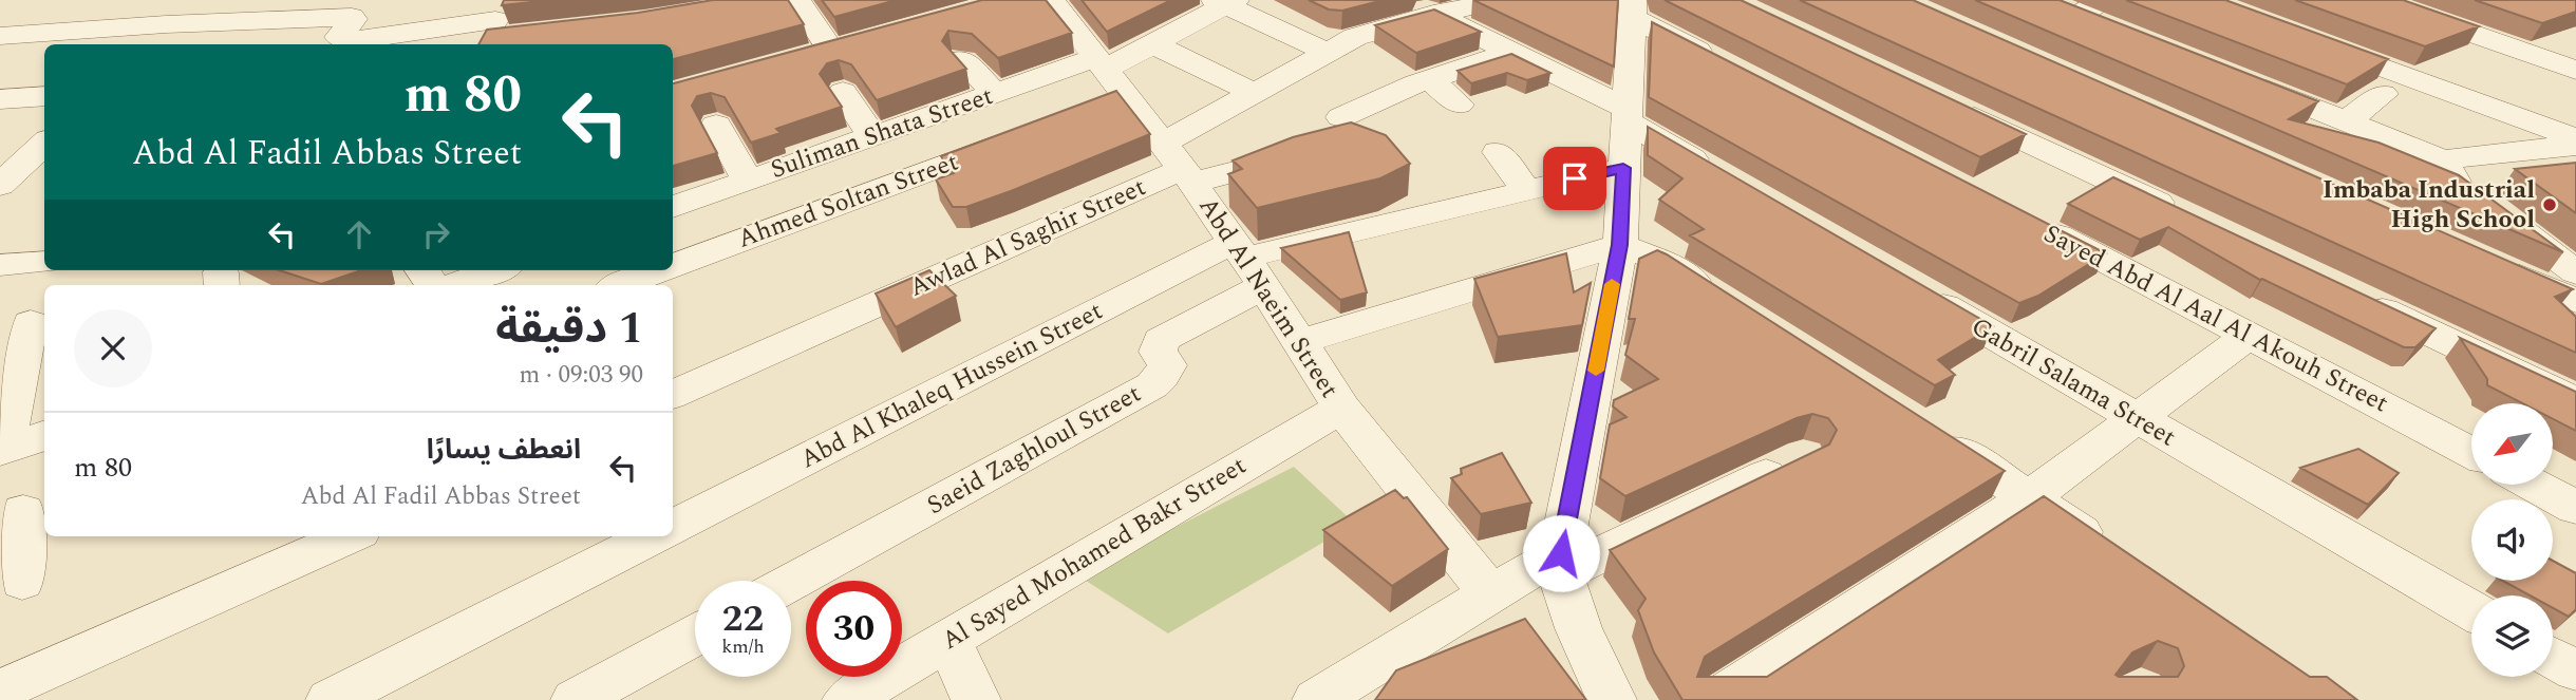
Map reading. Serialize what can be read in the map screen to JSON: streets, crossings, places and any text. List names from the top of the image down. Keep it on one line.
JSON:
{"streets":{"street":["Suliman Shata Street","Ahmed Soltan Street","Awlad Al Saghir Street","Abd Al Naeim Street","Sayed Abd Al Aal Al Akouh Street","Gabril Salama Street","Abd Al Khaleq Hussein Street","Saeid Zaghloul Street","Al Sayed Mohamed Bakr Street"]},"crossings":[["Suliman Shata Street","Abd Al Naeim Street"],["Awlad Al Saghir Street","Abd Al Naeim Street"],["Abd Al Naeim Street","Abd Al Khaleq Hussein Street"],["Abd Al Naeim Street","Saeid Zaghloul Street"],["Abd Al Naeim Street","Al Sayed Mohamed Bakr Street"],["Abd Al Khaleq Hussein Street","Saeid Zaghloul Street"]],"places":["Imbaba Industrial High School"],"north":"bottom left","page":{"turn":["80 m","Abd Al Fadil Abbas Street"],"heading":["1 دقيقة","90 m · 09:03"],"list":[{"name":"انعطف يسارًا","note":"Abd Al Fadil Abbas Street","value":"80 m"}],"speed":"22 km/h","limit":"30"}}
